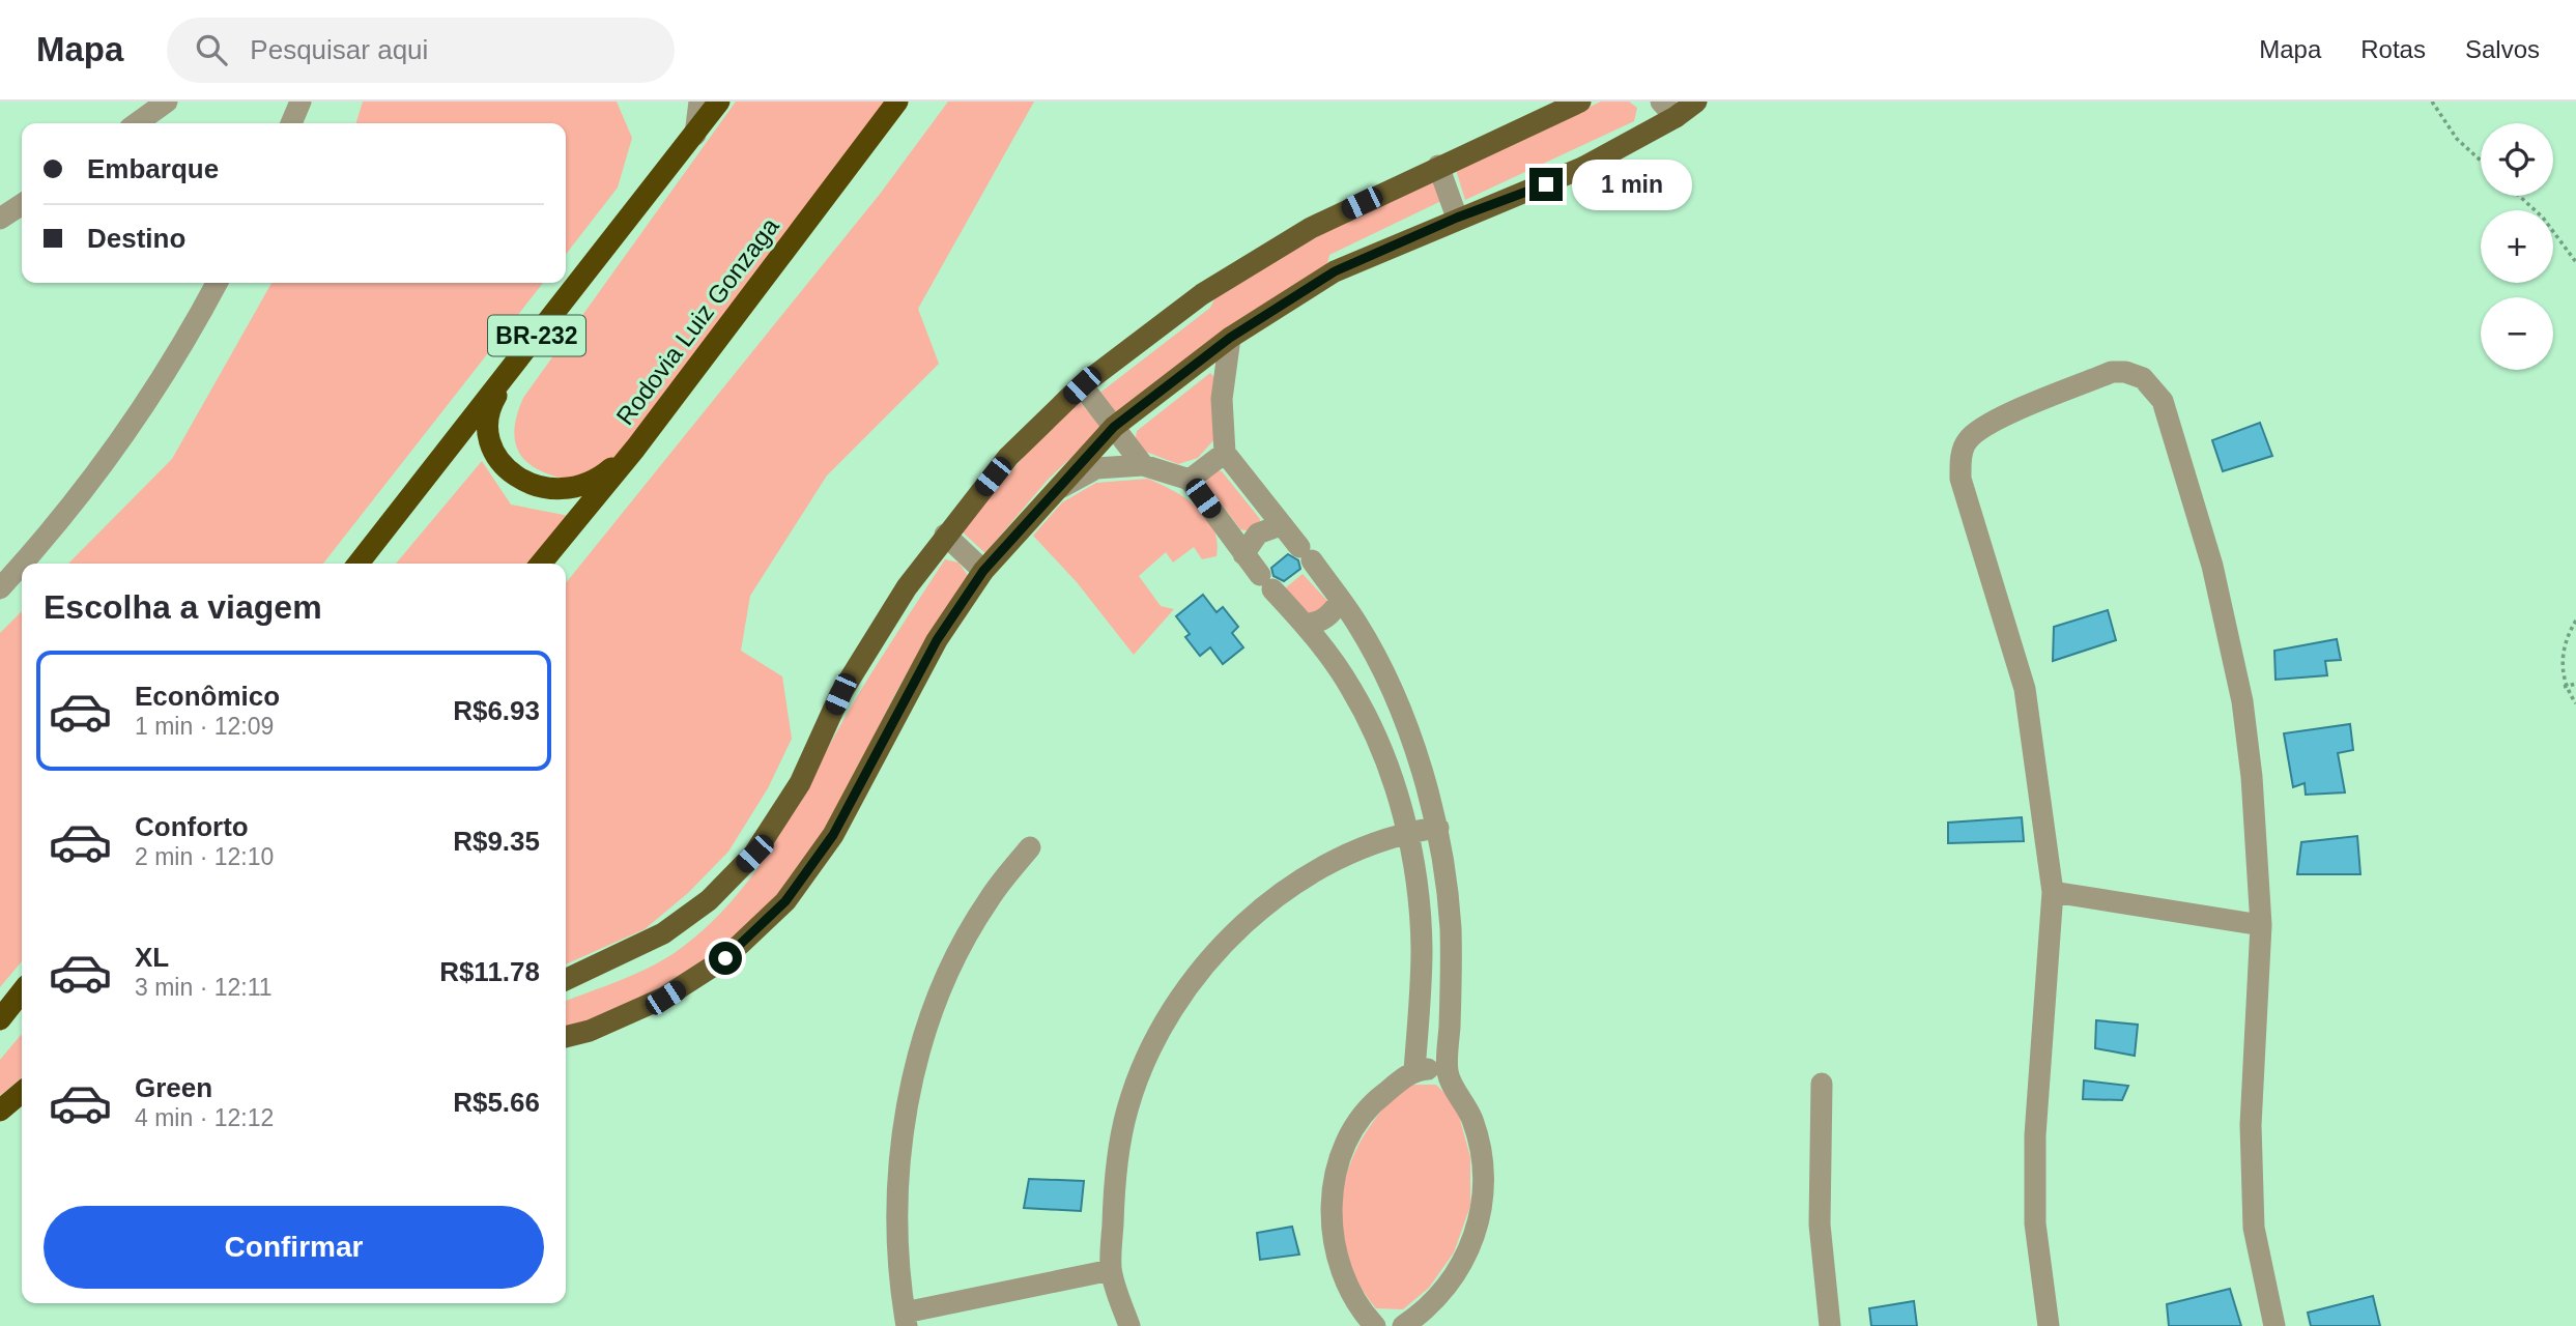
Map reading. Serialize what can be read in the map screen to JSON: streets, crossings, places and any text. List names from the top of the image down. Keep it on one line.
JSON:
{"streets":{"highway":["Rodovia Luiz Gonzaga","BR-232"]},"page":{"header":"Mapa","search":"Pesquisar aqui","nav":["Mapa","Rotas","Salvos"],"map_buttons":["+","−"],"banner":["Embarque","Destino"],"bubble":"1 min","heading":"Escolha a viagem","list":[{"name":"Econômico","note":"1 min · 12:09","value":"R$6.93"},{"name":"Conforto","note":"2 min · 12:10","value":"R$9.35"},{"name":"XL","note":"3 min · 12:11","value":"R$11.78"},{"name":"Green","note":"4 min · 12:12","value":"R$5.66"}],"buttons":"Confirmar"}}
